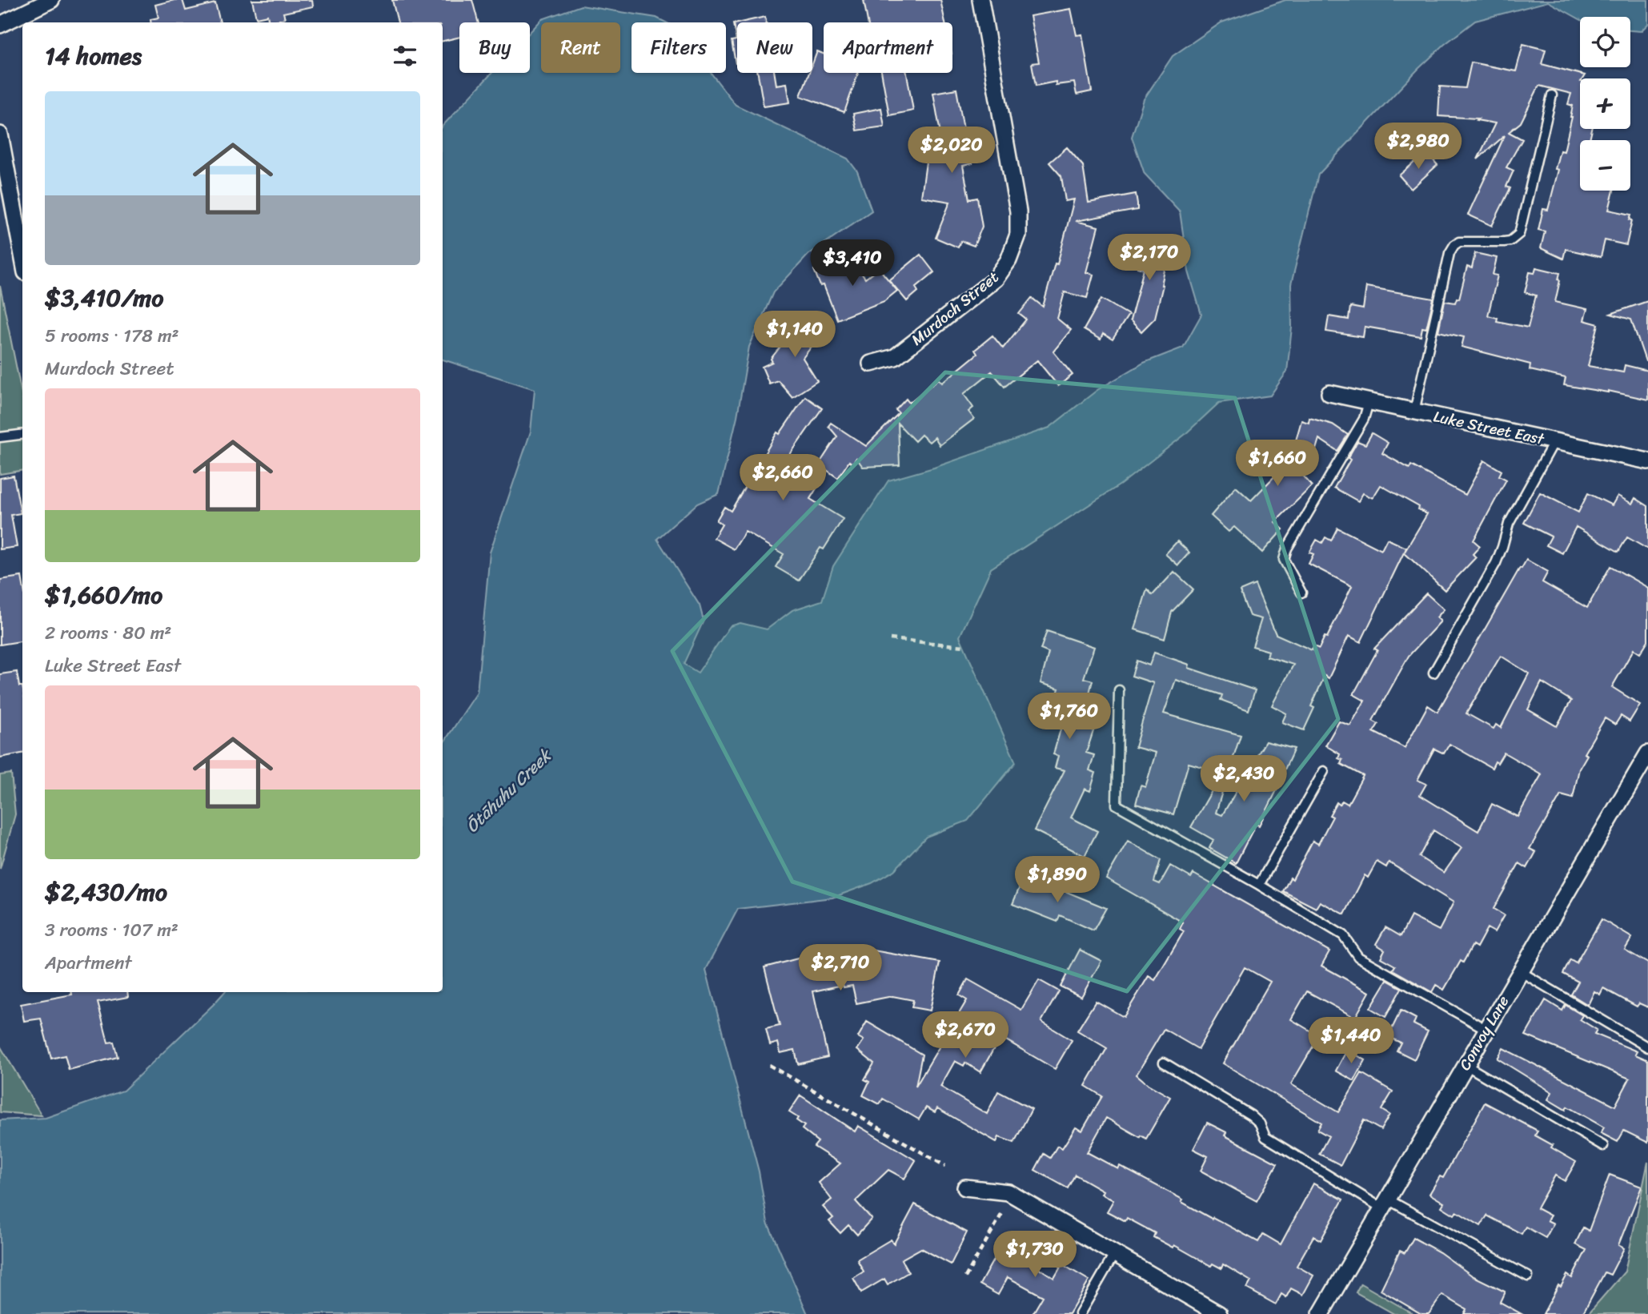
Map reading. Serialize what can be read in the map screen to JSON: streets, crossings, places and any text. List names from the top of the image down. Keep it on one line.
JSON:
{"streets":{"street":["Murdoch Street","Luke Street East","Convoy Lane"]},"water":["Ōtāhuhu Creek"],"page":{"map_buttons":["+","−"],"chip":["Buy","Rent","Filters","New","Apartment"],"heading":"14 homes","list":[{"name":"$3,410/mo","note":"5 rooms · 178 m² · Murdoch Street"},{"name":"$1,660/mo","note":"2 rooms · 80 m² · Luke Street East"},{"name":"$2,430/mo","note":"3 rooms · 107 m² · Apartment"}],"price":["$2,980","$2,020","$2,170","$3,410","$1,140","$1,660","$2,660","$1,760","$2,430","$1,890","$2,710","$2,670","$1,440","$1,730"]}}
